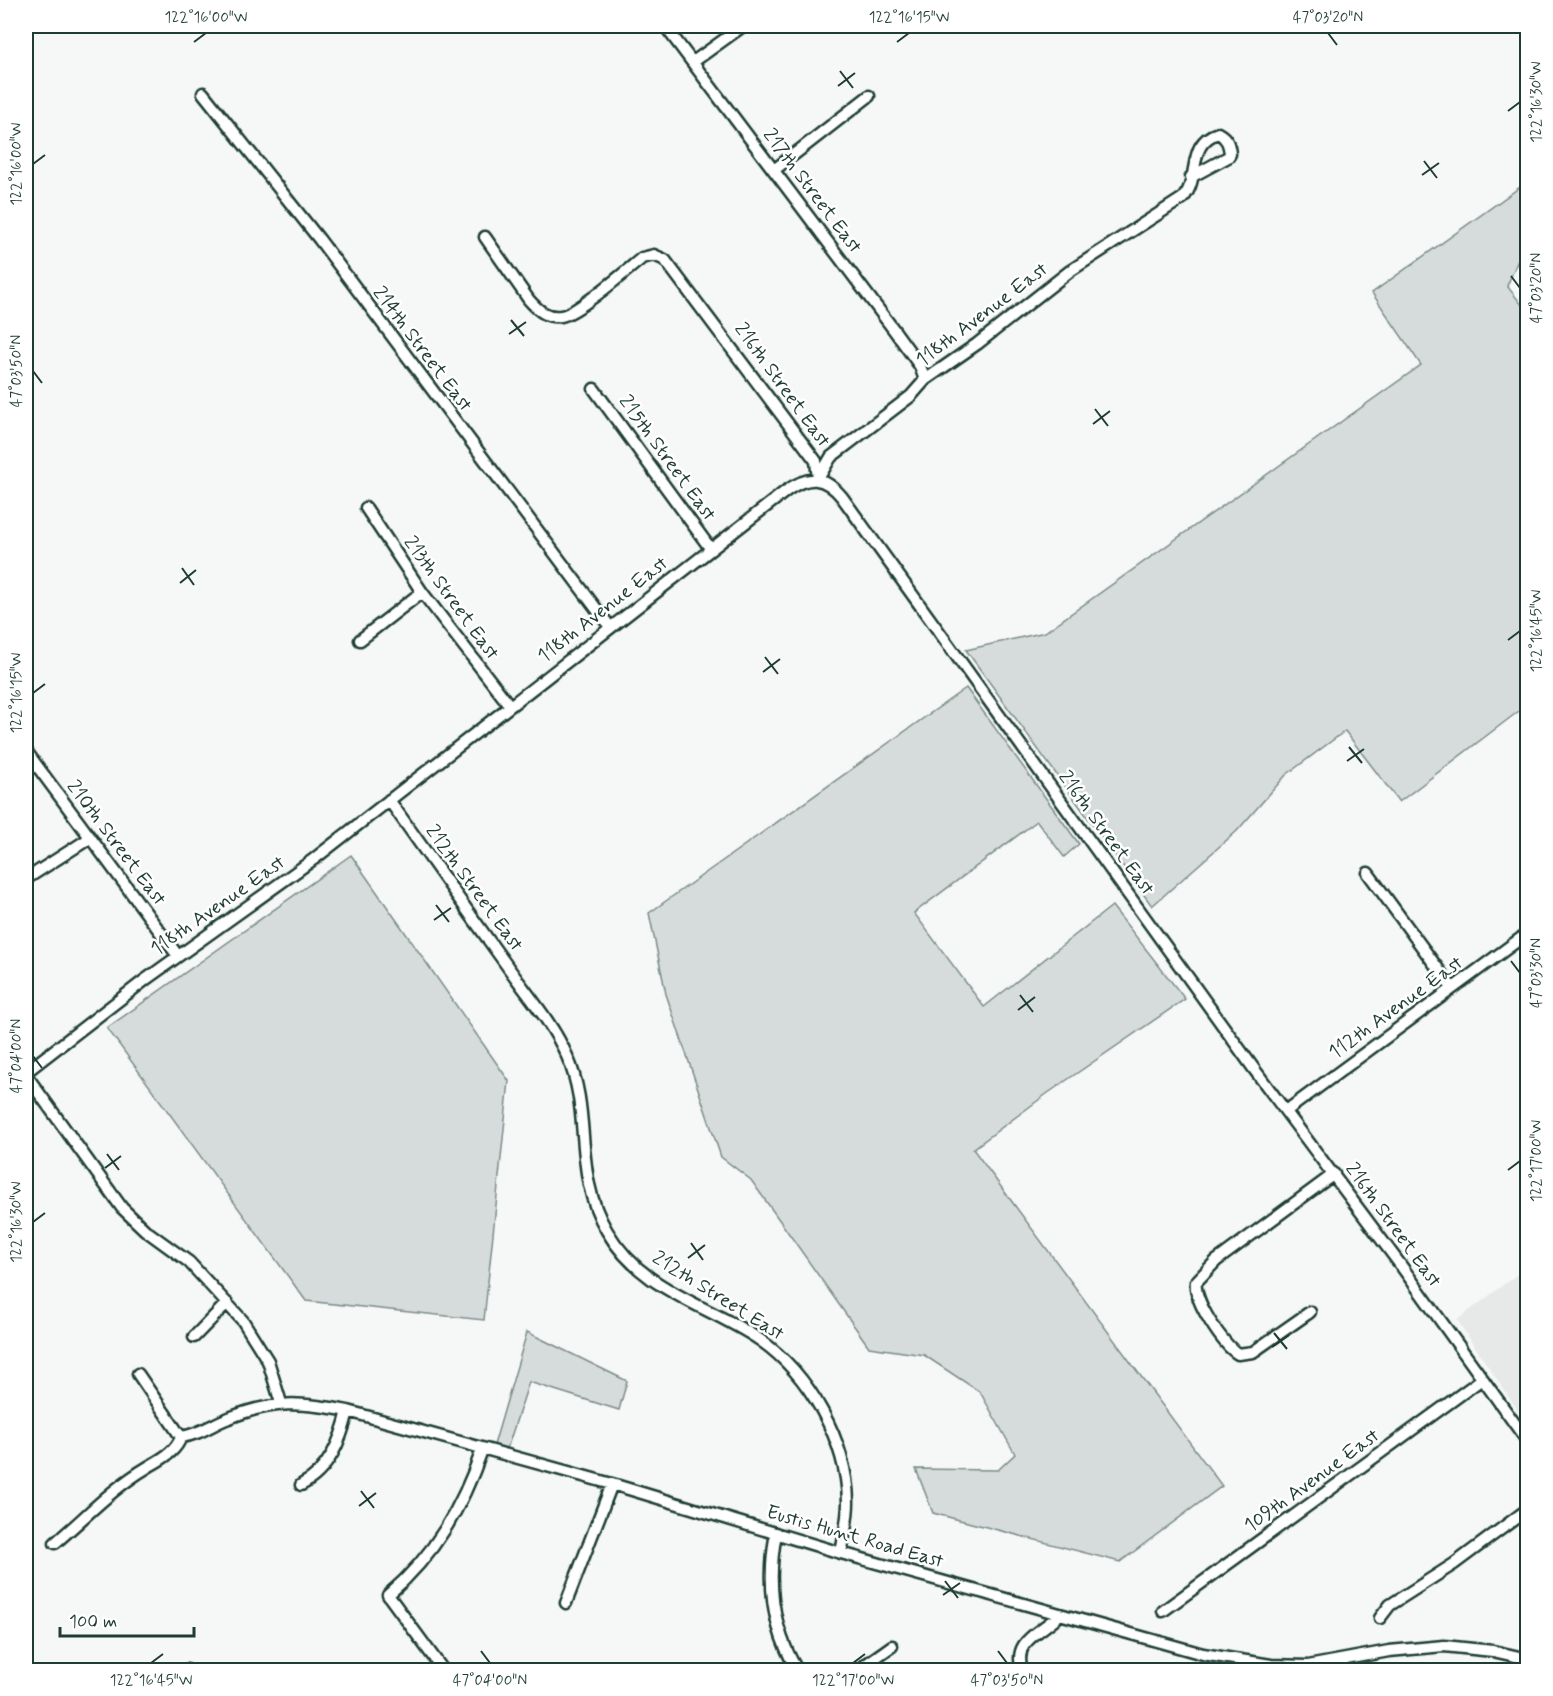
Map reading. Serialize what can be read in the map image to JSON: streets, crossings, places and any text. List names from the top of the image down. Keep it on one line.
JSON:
{"streets":{"street":["217th Street East","118th Avenue East","214th Street East","216th Street East","215th Street East","213th Street East","210th Street East","212th Street East","112th Avenue East","109th Avenue East","Eustis Hunt Road East"]},"crossings":[["217th Street East","118th Avenue East"],["118th Avenue East","214th Street East"],["118th Avenue East","216th Street East"],["118th Avenue East","215th Street East"],["118th Avenue East","213th Street East"],["118th Avenue East","210th Street East"],["118th Avenue East","212th Street East"],["216th Street East","112th Avenue East"],["216th Street East","109th Avenue East"],["212th Street East","Eustis Hunt Road East"]],"scale_bar":"100 m","coordinates":["122°16'00\"W","122°16'15\"W","47°03'20\"N","122°16'30\"W","47°03'50\"N","122°16'45\"W","47°03'30\"N","47°04'00\"N","122°17'00\"W"]}
